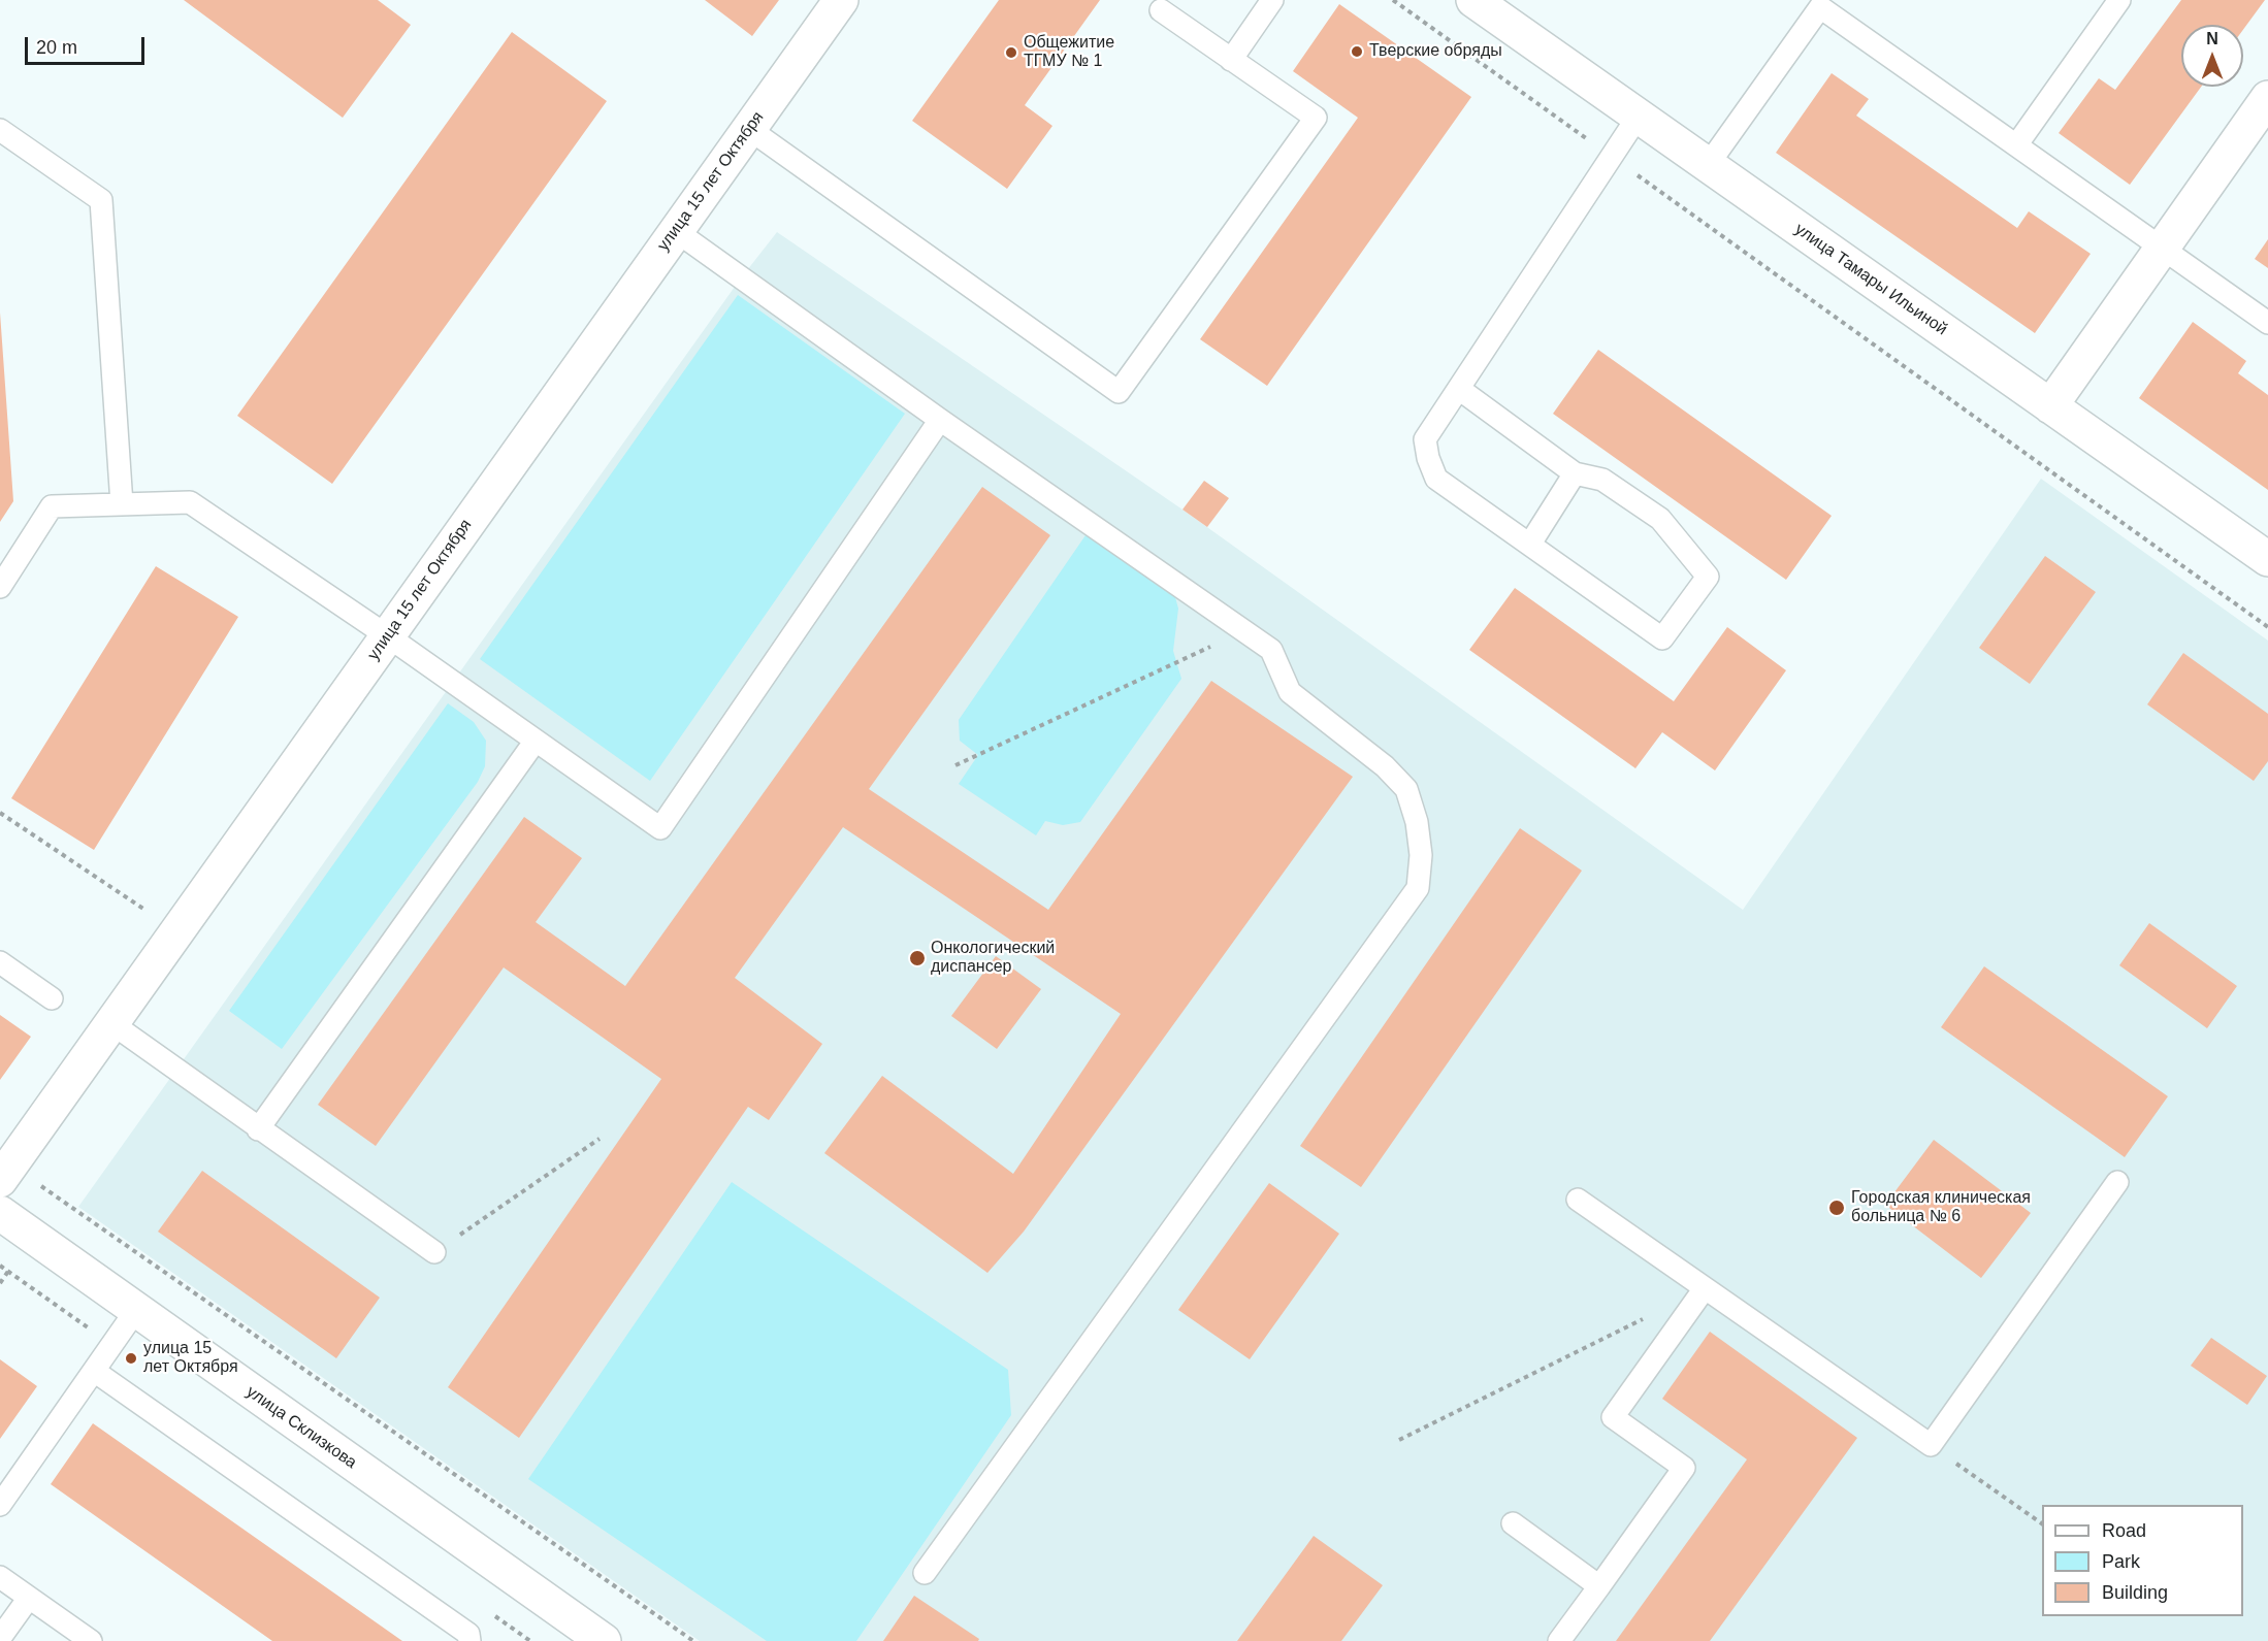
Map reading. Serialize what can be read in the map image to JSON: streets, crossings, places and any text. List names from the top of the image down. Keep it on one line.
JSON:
{"streets":{"street":["улица 15 лет Октября","улица Тамары Ильиной","улица Склизкова"]},"places":["Тверские обряды","Общежитие ТГМУ № 1","Онкологический диспансер","Городская клиническая больница № 6","улица 15 лет Октября"],"legend":["Road","Park","Building"],"scale_bar":"20 m","north":"top"}
